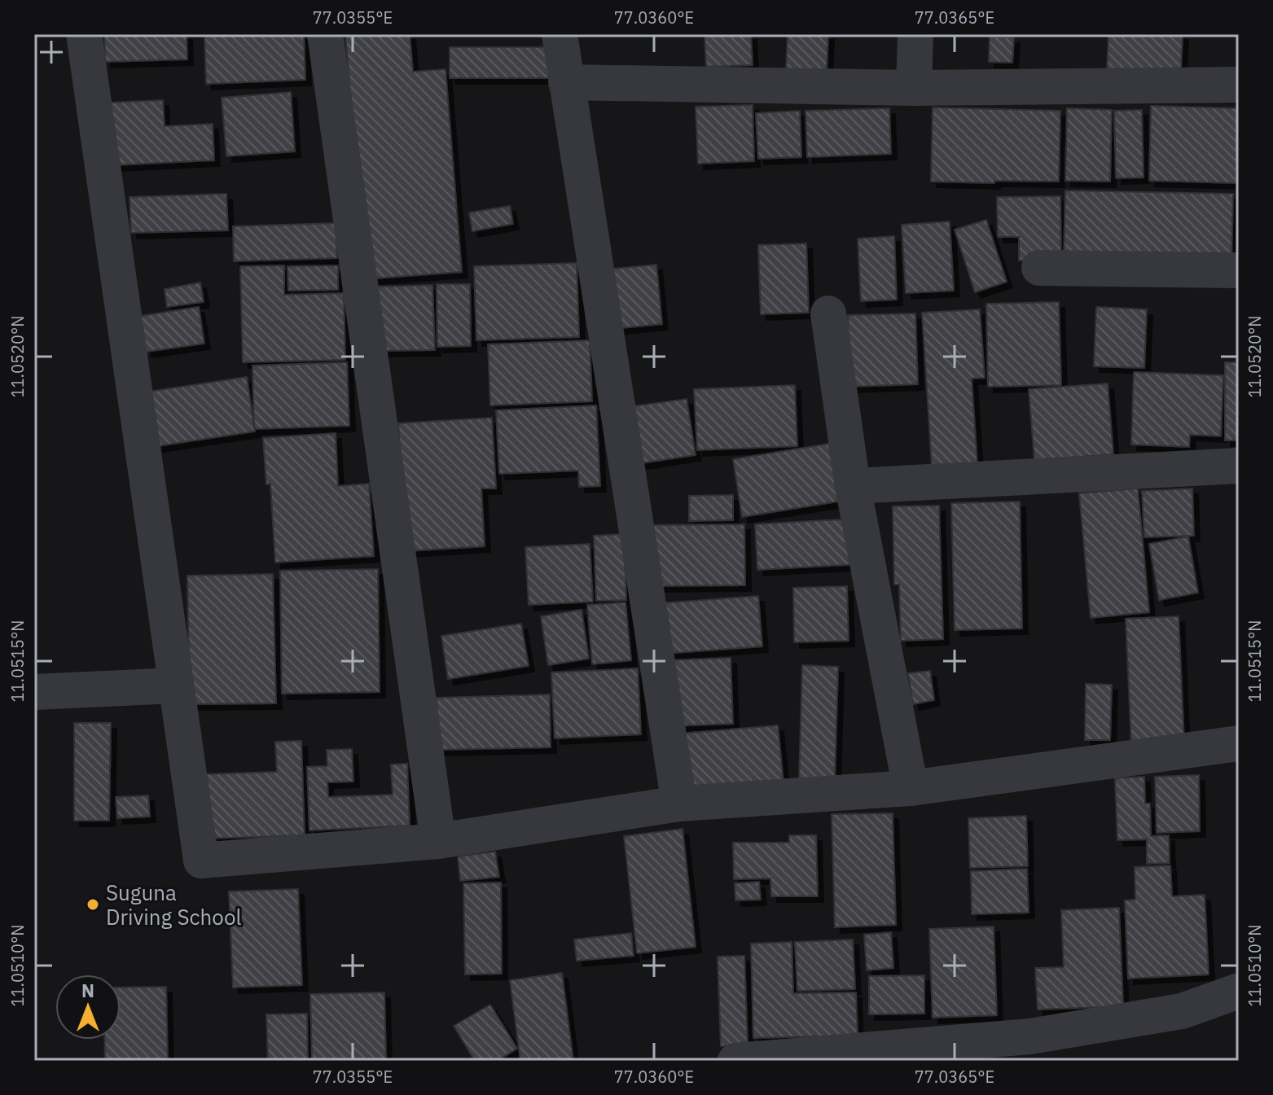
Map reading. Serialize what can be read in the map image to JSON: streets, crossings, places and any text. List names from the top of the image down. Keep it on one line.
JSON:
{"places":["Suguna Driving School"],"north":"top","coordinates":["77.0355°E","77.0360°E","77.0365°E","11.0520°N","11.0515°N","11.0510°N"]}
